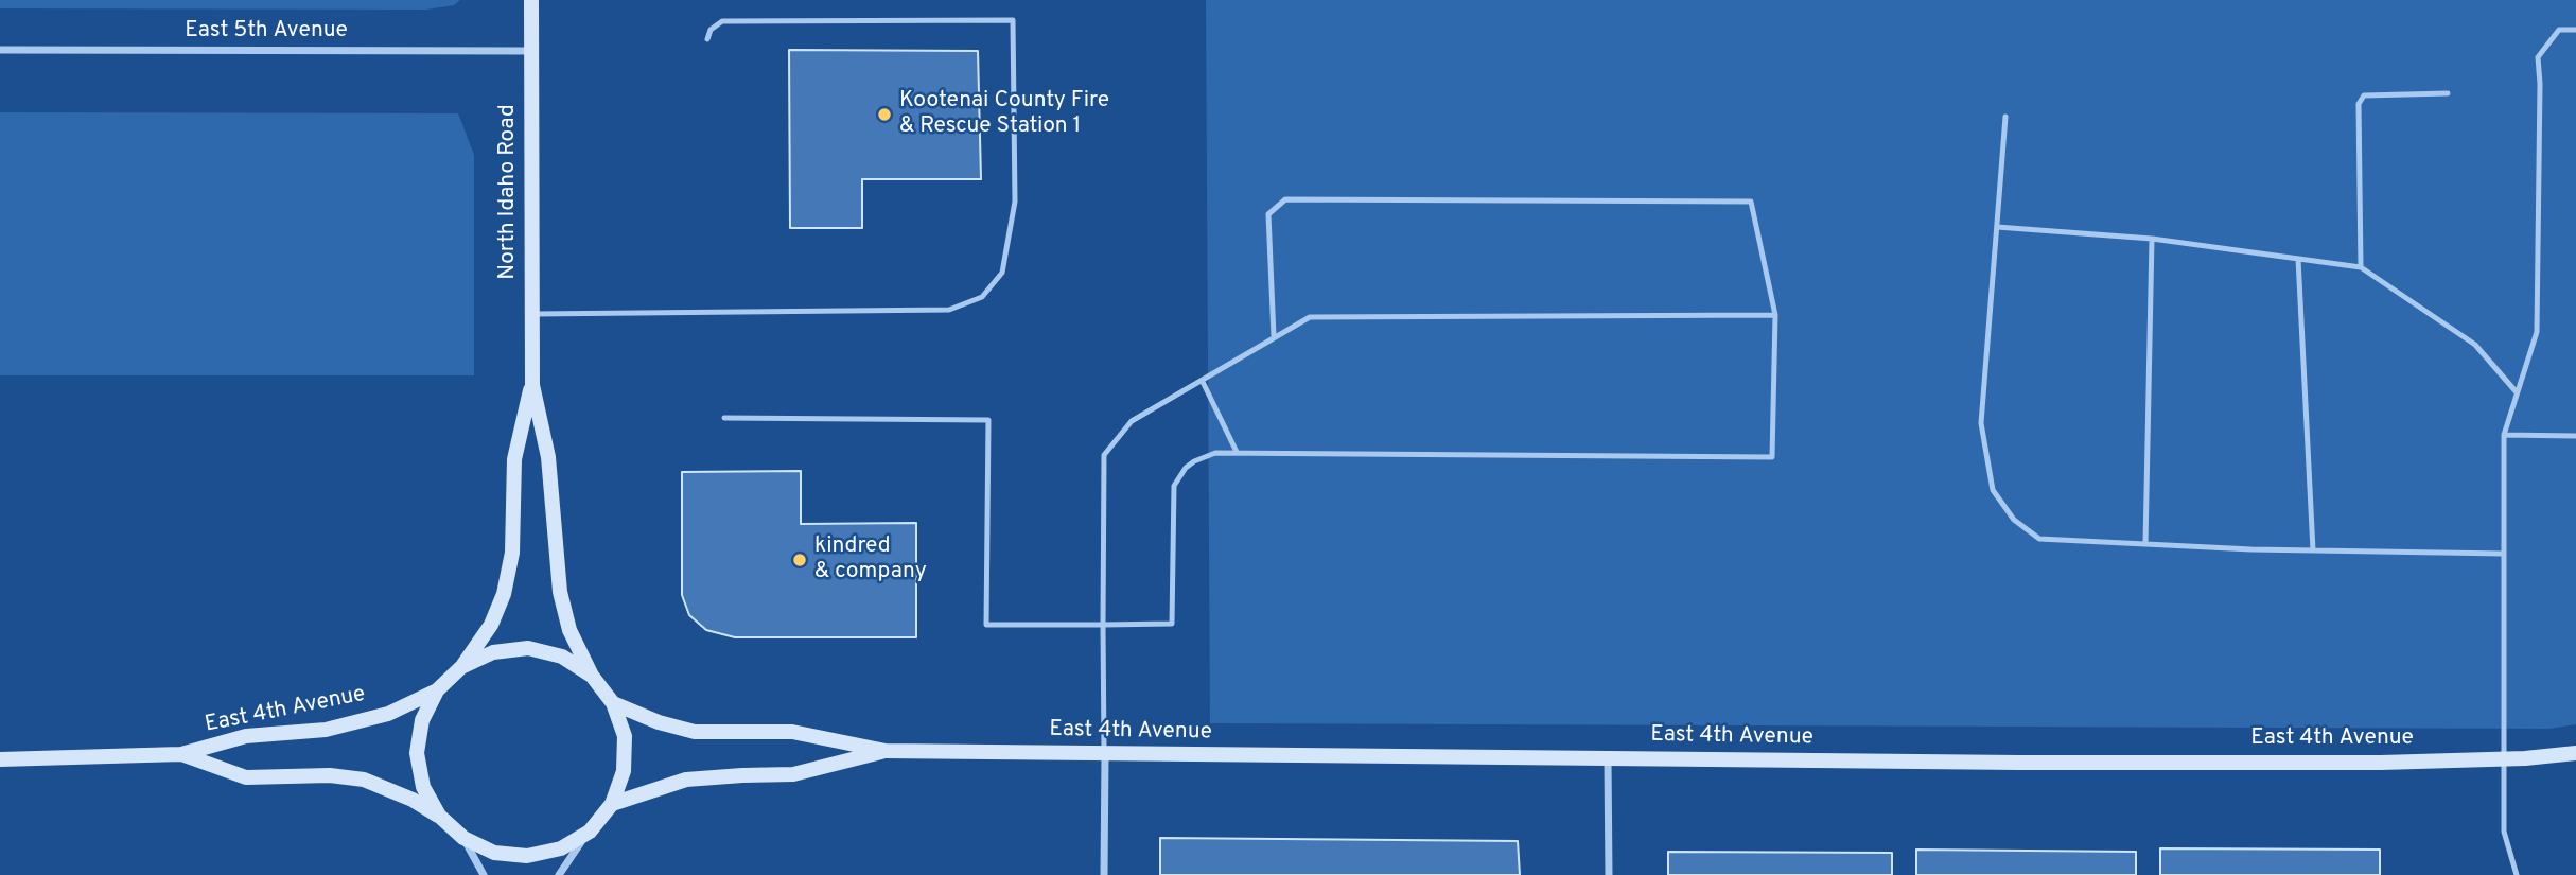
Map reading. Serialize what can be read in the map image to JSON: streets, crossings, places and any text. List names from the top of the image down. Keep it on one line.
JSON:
{"streets":{"street":["East 5th Avenue","North Idaho Road","East 4th Avenue"]},"crossings":[["East 5th Avenue","North Idaho Road"],["North Idaho Road","East 4th Avenue"]],"places":["Kootenai County Fire & Rescue Station 1","kindred & company"]}
